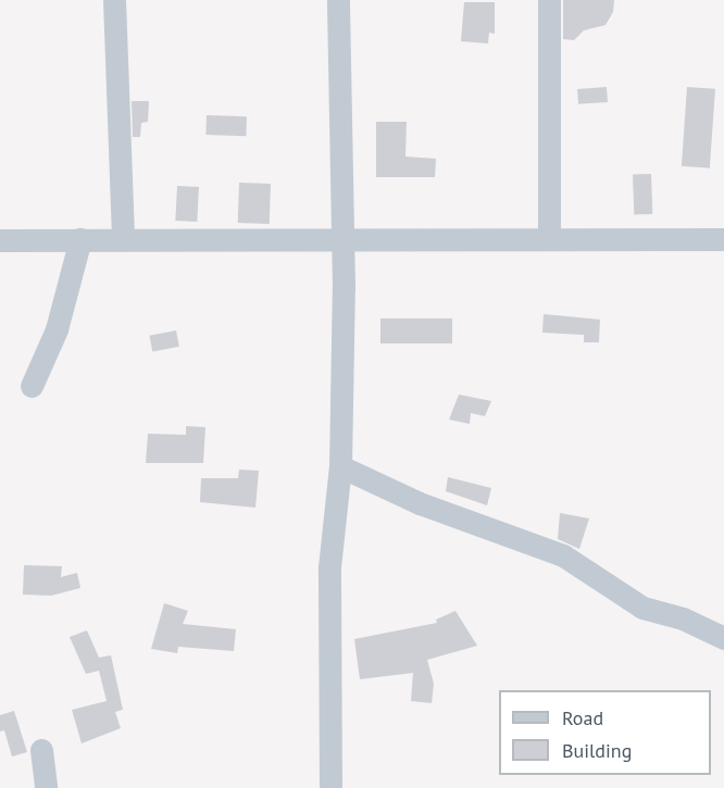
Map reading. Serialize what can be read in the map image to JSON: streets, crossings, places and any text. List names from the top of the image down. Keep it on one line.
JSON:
{"legend":["Road","Building"]}
